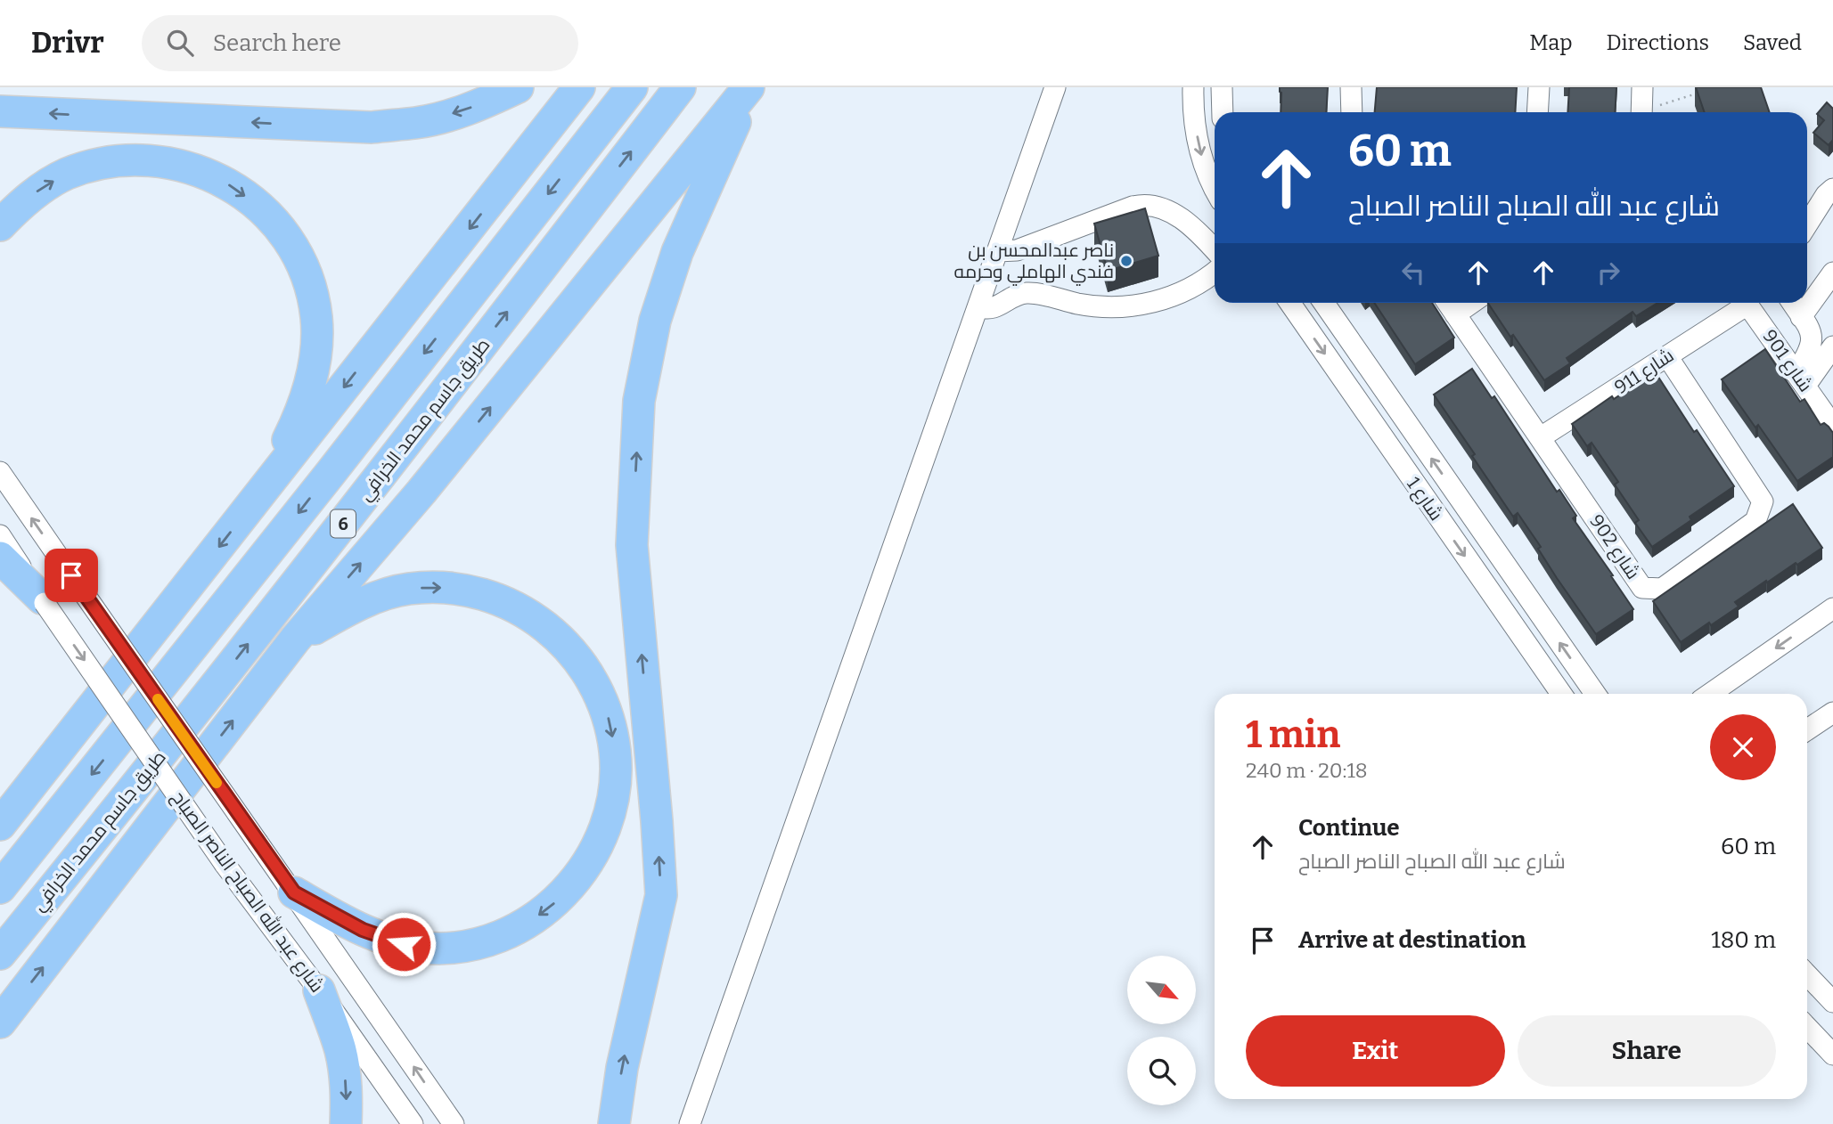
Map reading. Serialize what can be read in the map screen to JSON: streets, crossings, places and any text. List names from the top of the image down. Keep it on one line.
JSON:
{"streets":{"highway":["طريق جاسم محمد الخرافي","6"],"street":["شارع 901","شارع 911","شارع 1","شارع 902","شارع عبد الله الصباح الناصر الصباح"]},"crossings":[["شارع 911","شارع 902"]],"places":["ناصر عبدالمحسن بن فندي الهاملي وحرمه"],"north":"bottom right","page":{"header":"Drivr","search":"Search here","nav":["Map","Directions","Saved"],"turn":["60 m","شارع عبد الله الصباح الناصر الصباح"],"heading":["1 min","240 m · 20:18"],"list":[{"name":"Continue","note":"شارع عبد الله الصباح الناصر الصباح","value":"60 m"},{"name":"Arrive at destination","value":"180 m"}],"buttons":["Exit","Share"]}}
